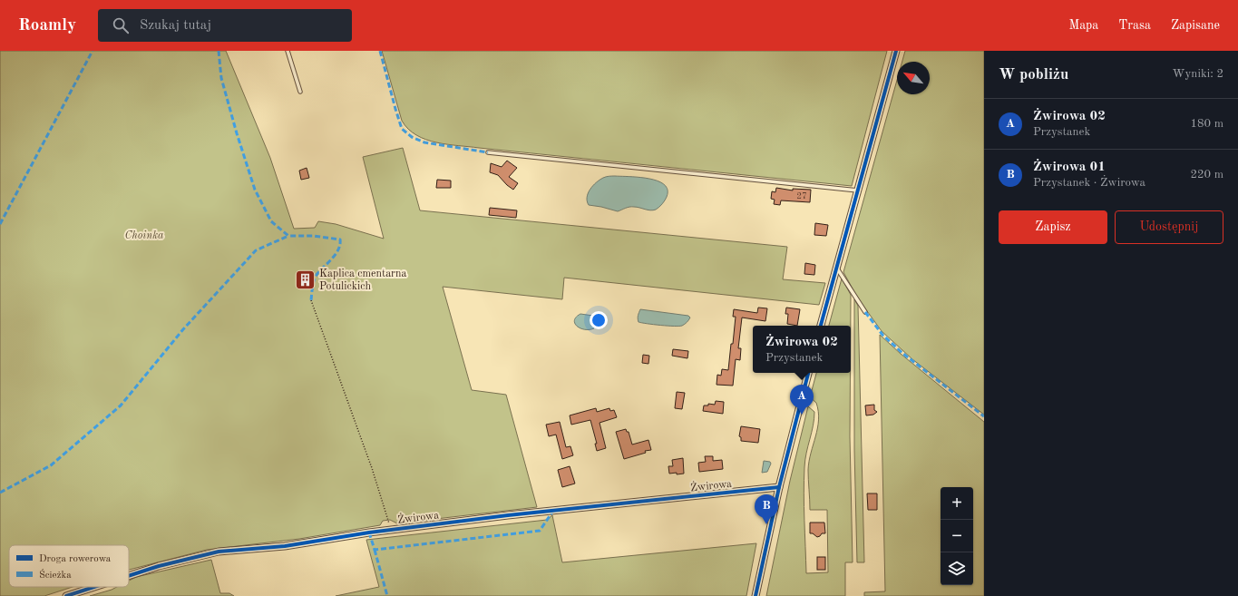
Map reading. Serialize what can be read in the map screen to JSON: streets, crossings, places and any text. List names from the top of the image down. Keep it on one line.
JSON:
{"streets":{"street":["Żwirowa"]},"parks":["Choinka"],"places":{"building":["Kaplica cmentarna Potulickich"]},"house_numbers":["27"],"legend":["Droga rowerowa","Ścieżka"],"north":"top left","page":{"header":"Roamly","search":"Szukaj tutaj","nav":["Mapa","Trasa","Zapisane"],"heading":["W pobliżu","Wyniki: 2"],"list":[{"mark":"A","name":"Żwirowa 02","note":"Przystanek","value":"180 m"},{"mark":"B","name":"Żwirowa 01","note":"Przystanek · Żwirowa","value":"220 m"}],"buttons":["Zapisz","Udostępnij"],"popup":["Żwirowa 02","Przystanek"],"pins":["A","B"],"map_buttons":["+","−"]}}
